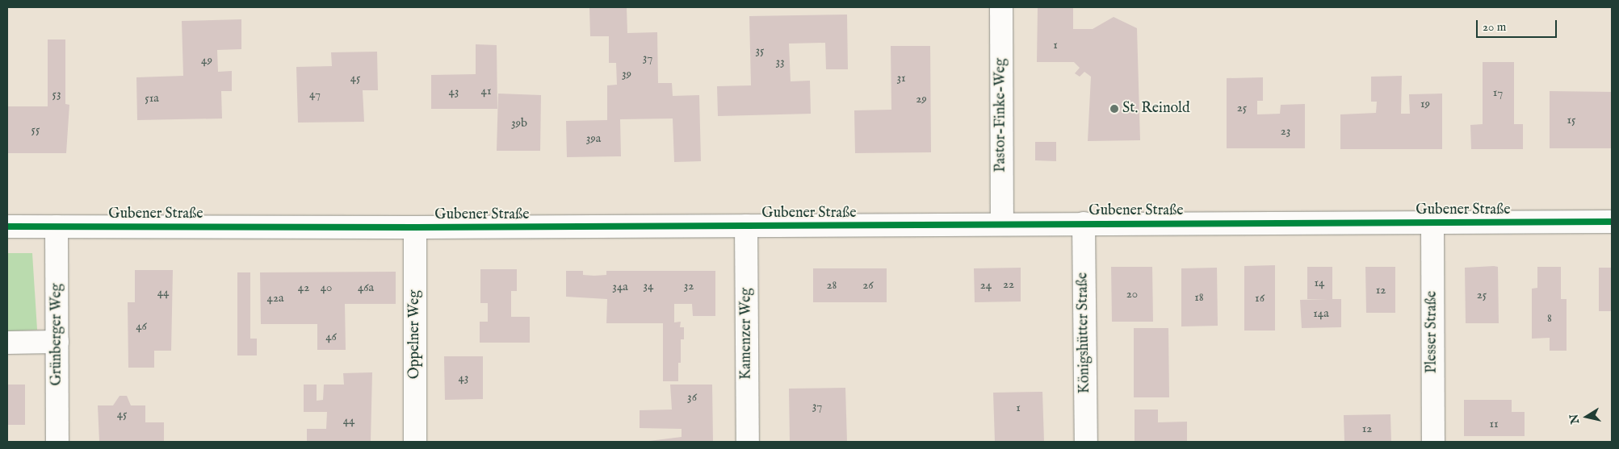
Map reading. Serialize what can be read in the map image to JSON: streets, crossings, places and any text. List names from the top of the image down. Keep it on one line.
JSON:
{"streets":{"street":["Pastor-Finke-Weg","Gubener Straße","Plesser Straße","Königshütter Straße","Kamenzer Weg","Grünberger Weg","Oppelner Weg"]},"crossings":[["Pastor-Finke-Weg","Gubener Straße"],["Gubener Straße","Plesser Straße"],["Gubener Straße","Königshütter Straße"],["Gubener Straße","Kamenzer Weg"],["Gubener Straße","Grünberger Weg"],["Gubener Straße","Oppelner Weg"]],"places":["St. Reinold"],"house_numbers":["1","35","37","49","33","39","45","31","41","43","17","53","47","51a","29","19","25","15","39b","55","23","39a","14","22","28","26","24","34","32","34a","42","40","46a","12","44","20","25","18","42a","16","14a","8","46","46","43","36","37","1","45","44","11","12"],"scale_bar":"20 m","north":"left"}
